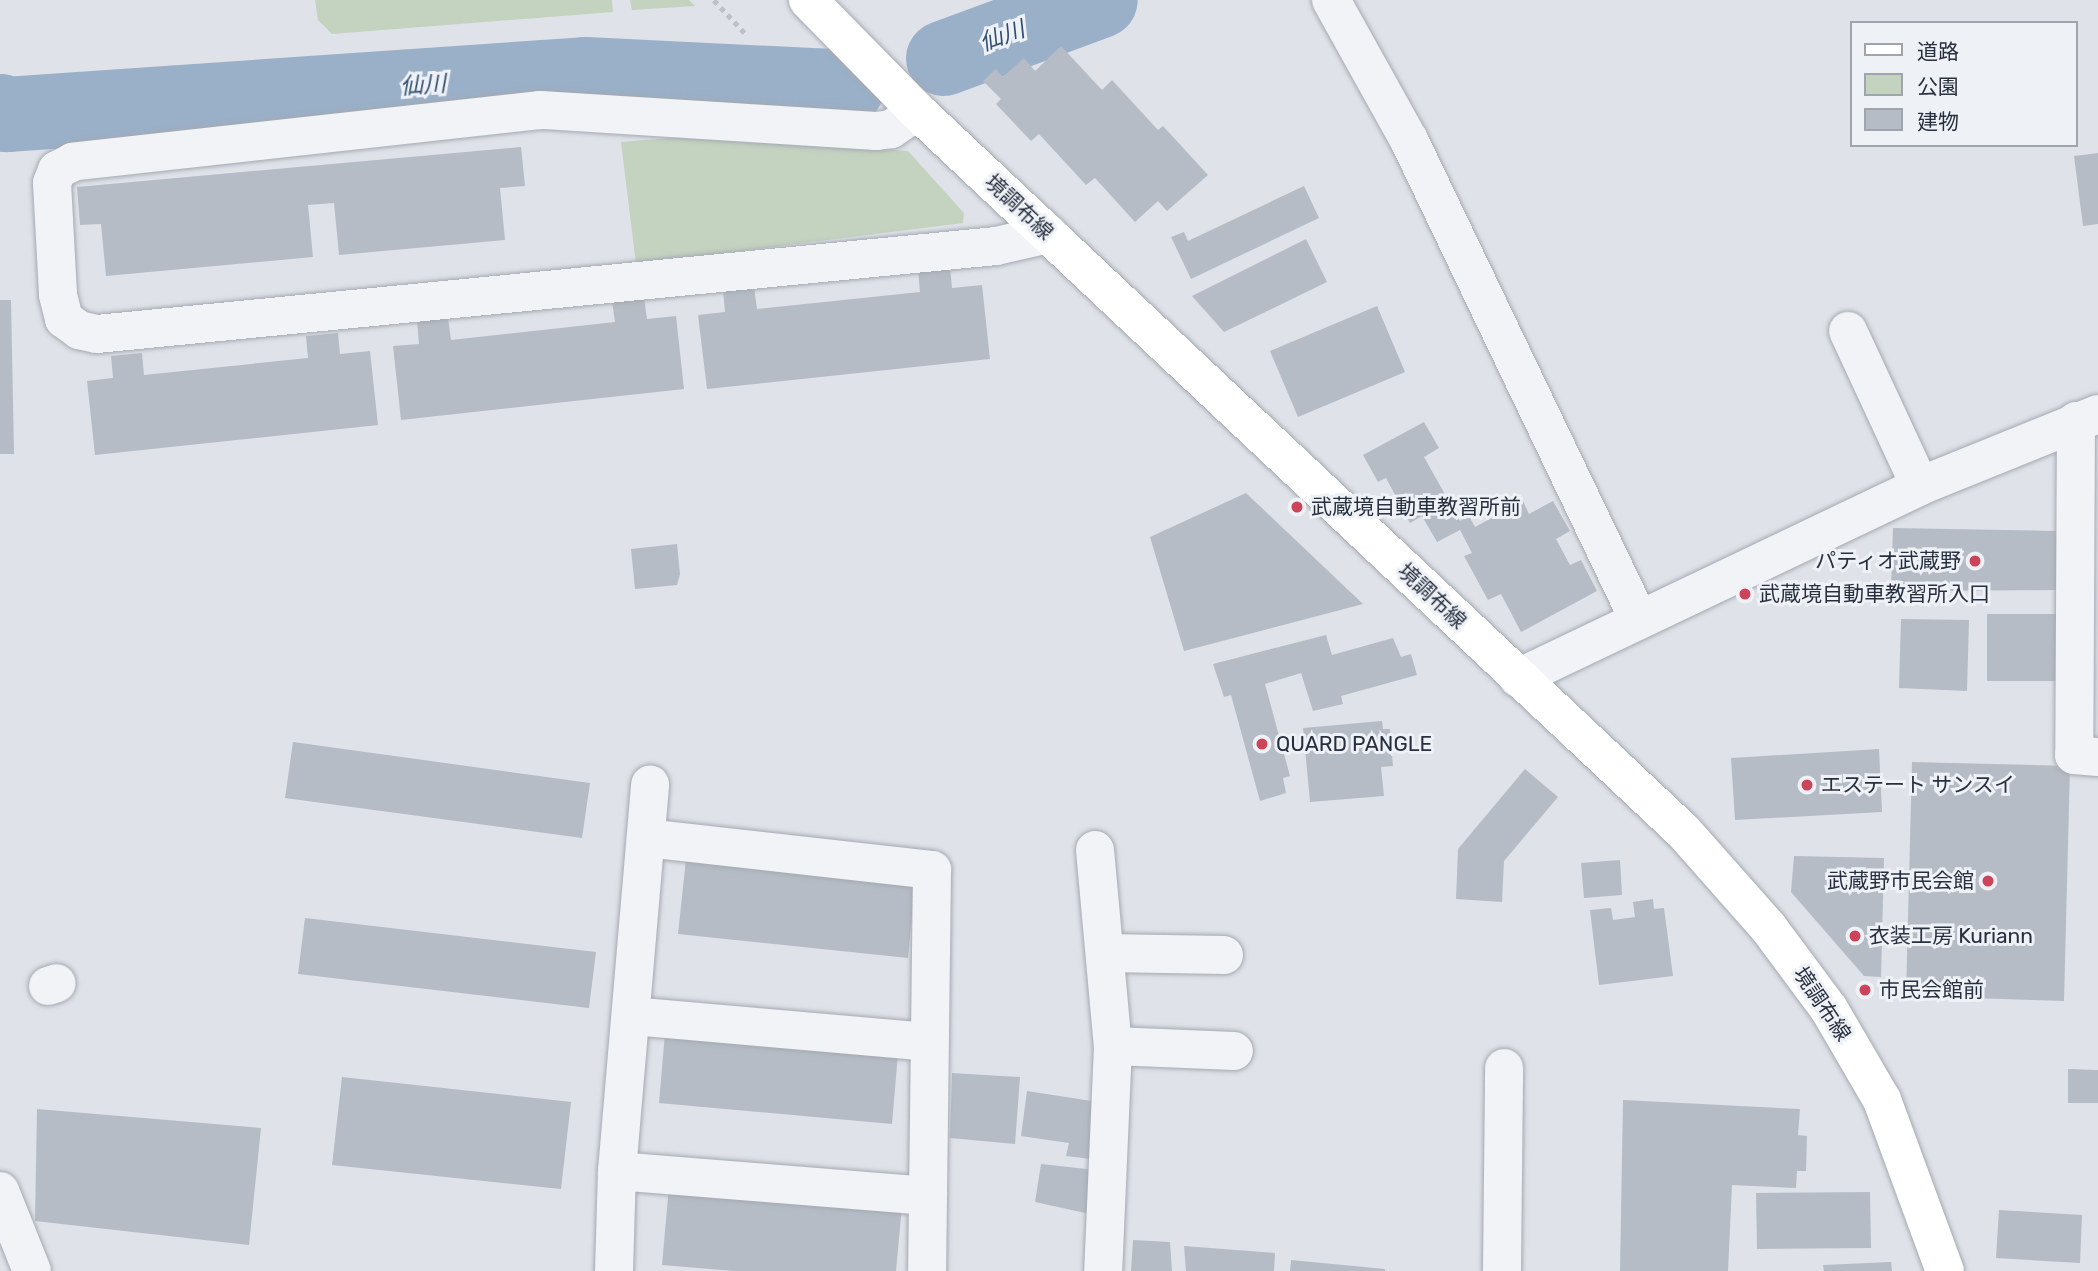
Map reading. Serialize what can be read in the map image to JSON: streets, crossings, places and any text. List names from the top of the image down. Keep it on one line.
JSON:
{"streets":{"main road":["境調布線"]},"water":["仙川"],"places":["武蔵境自動車教習所前","パティオ武蔵野","武蔵境自動車教習所入口","QUARD PANGLE","エステート サンスイ","武蔵野市民会館","衣装工房 Kuriann","市民会館前"],"legend":["道路","公園","建物"]}
